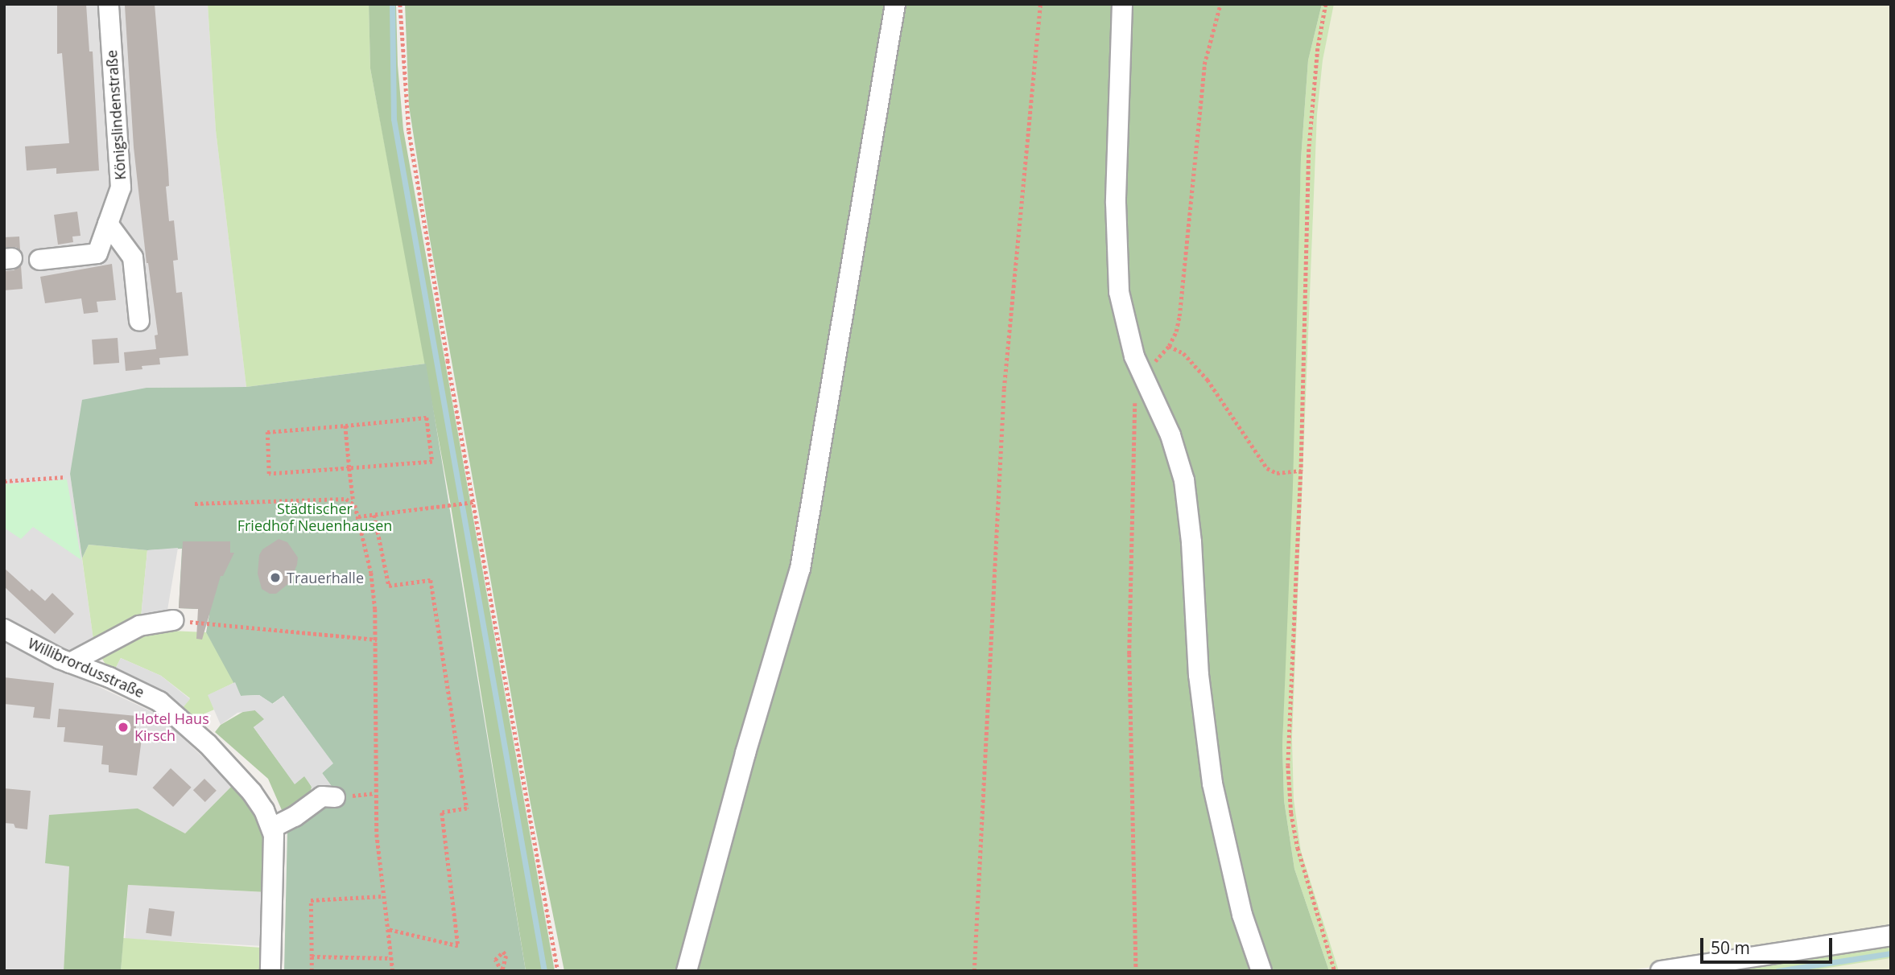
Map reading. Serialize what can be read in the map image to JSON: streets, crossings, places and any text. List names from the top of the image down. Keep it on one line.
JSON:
{"streets":{"street":["Königslindenstraße","Willibrordusstraße"]},"parks":["Städtischer Friedhof Neuenhausen"],"places":["Trauerhalle","Hotel Haus Kirsch"],"scale_bar":"50 m"}
